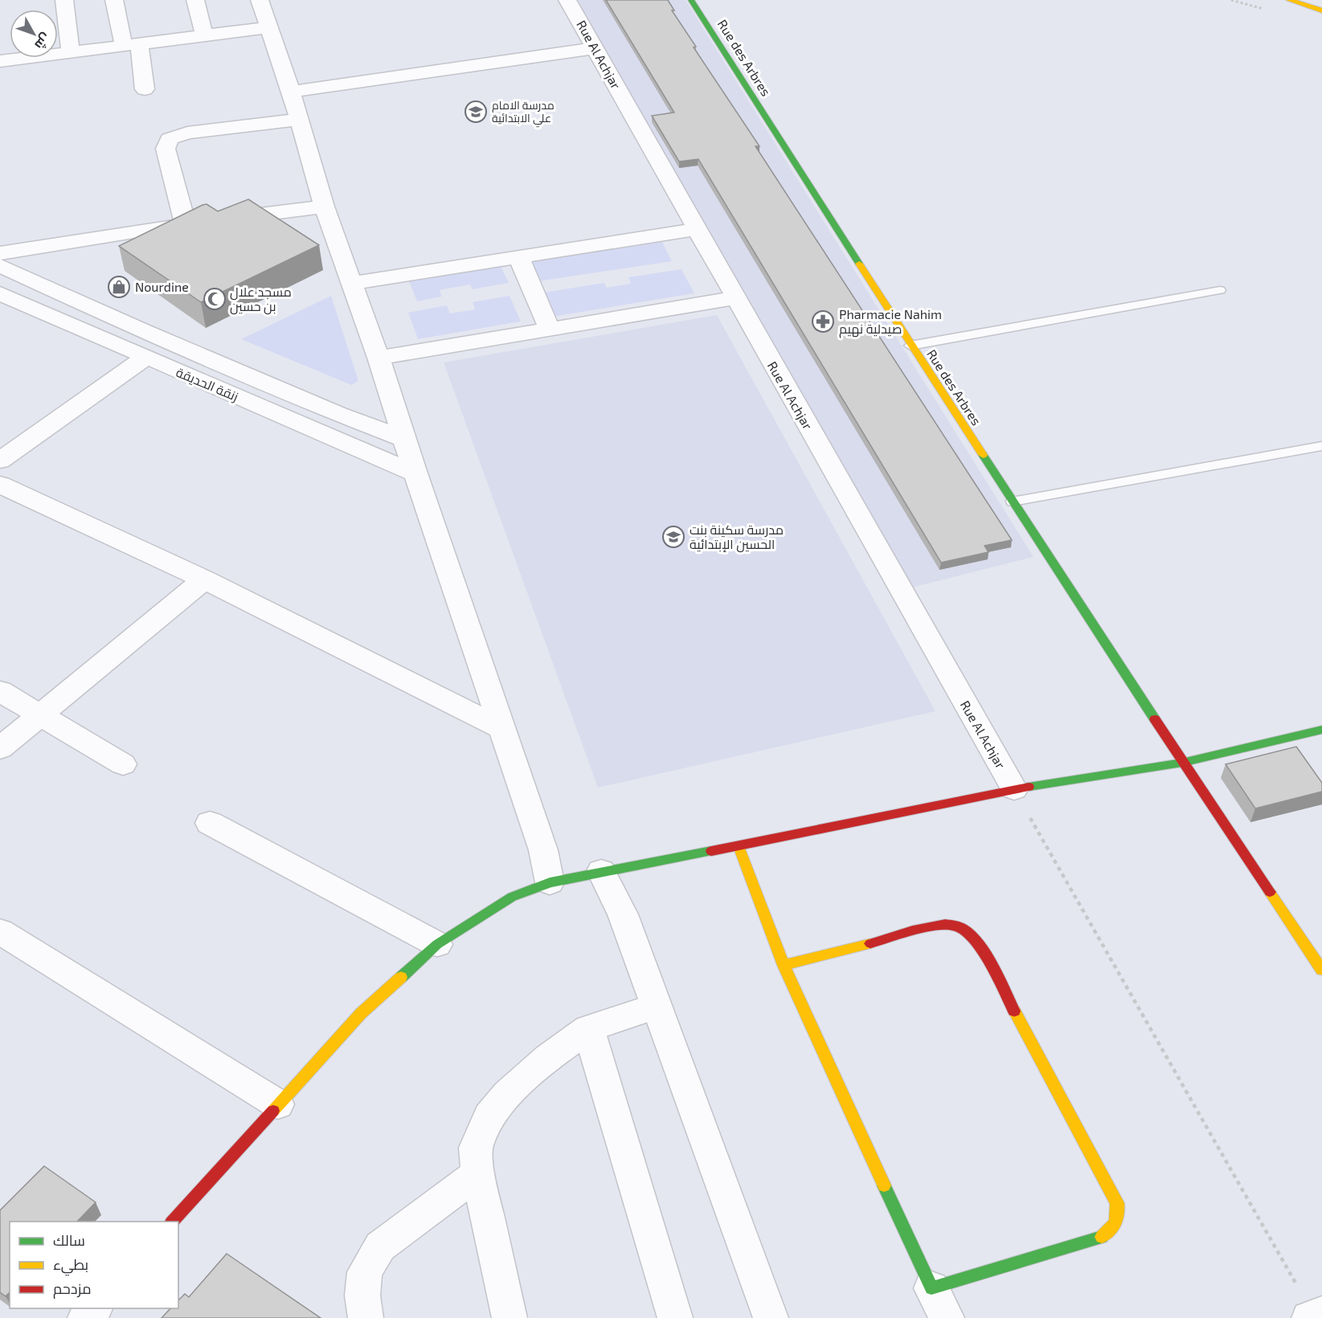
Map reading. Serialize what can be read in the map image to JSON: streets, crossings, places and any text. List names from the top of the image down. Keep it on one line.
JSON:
{"streets":{"street":["Rue Al Achjar","Rue des Arbres","زنقة الحديقة"]},"places":{"school or university":["مدرسة الامام علي الابتدائية","مدرسة سكينة بنت الحسين الإبتدائية"],"shop":["Nourdine"],"mosque":["مسجد علال بن حسين"],"pharmacy":["Pharmacie Nahim صيدلية نهيم"]},"legend":["سالك","بطيء","مزدحم"],"north":"bottom right"}
